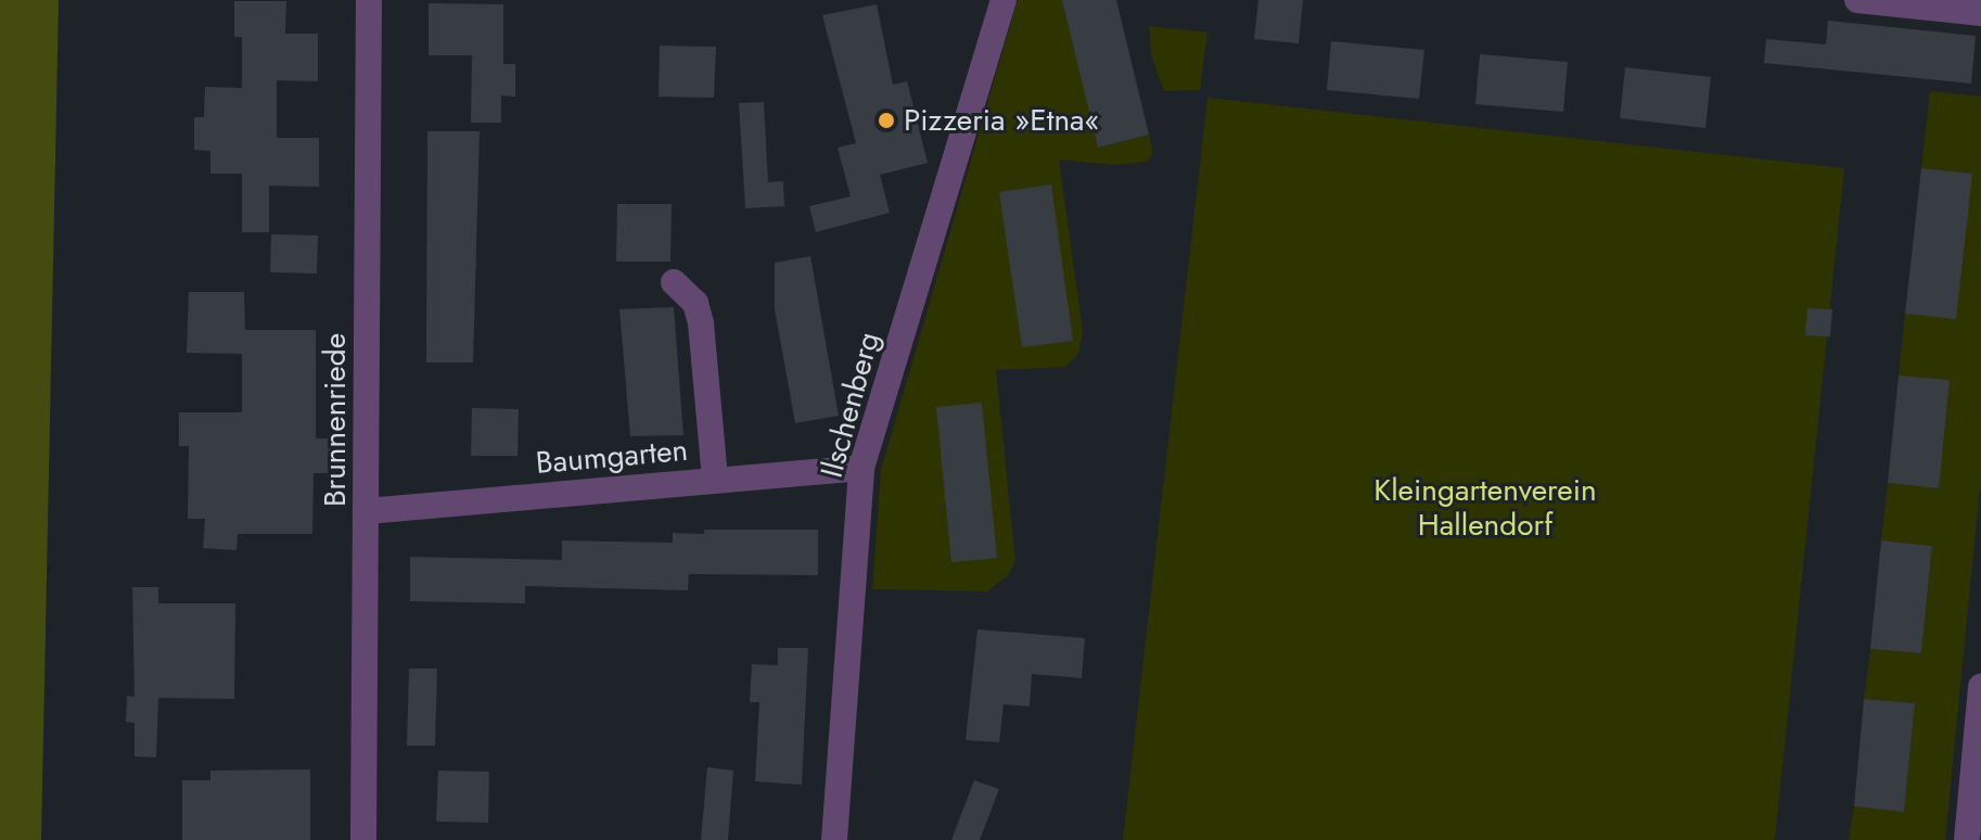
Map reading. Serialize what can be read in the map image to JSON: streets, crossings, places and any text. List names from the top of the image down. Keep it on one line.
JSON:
{"streets":{"street":["Ilschenberg","Brunnenriede","Baumgarten"]},"crossings":[["Ilschenberg","Baumgarten"],["Brunnenriede","Baumgarten"]],"parks":["Kleingartenverein Hallendorf"],"places":["Pizzeria »Etna«"]}
